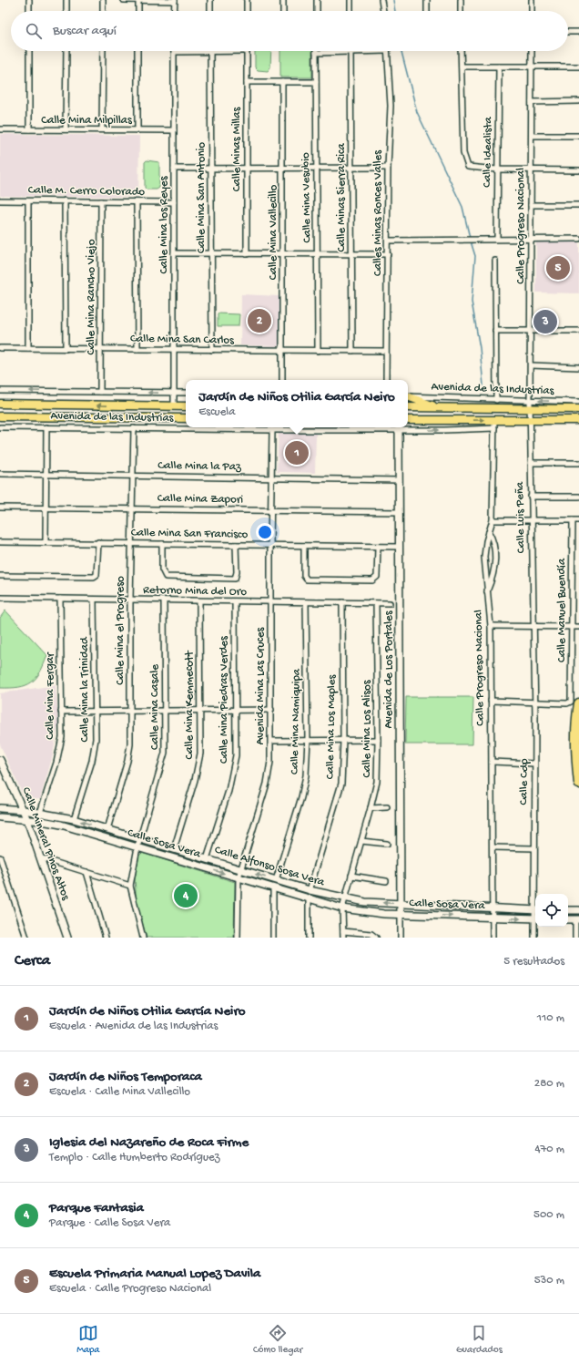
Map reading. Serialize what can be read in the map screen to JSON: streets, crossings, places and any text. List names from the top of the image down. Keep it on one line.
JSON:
{"streets":{"main road":["Avenida de las Industrias","Avenida de Los Portales","Calle Mineral Pinos Altos","Calle Sosa Vera","Calle Alfonso Sosa Vera"],"street":["Calle Mina Milpillas","Calle Minas Millas","Calle Idealista","Calle M. Cerro Colorado","Calle Mina San Antonio","Calle Mina Vesubio","Calle Minas Sierra Rica","Calles Minas Ronces Valles","Calle Mina los Reyes","Calle Progreso Nacional","Calle Mina Vallecillo","Calle Mina Rancho Viejo","Calle Mina San Carlos","Calle Mina la Paz","Calle Mina Zapori","Calle Luis Peña","Calle Mina San Francisco","Retorno Mina del Oro","Calle Manuel Buendía","Calle Mina el Progreso","Avenida Mina Las Cruces","Calle Mina la Trinidad","Calle Mina Fergar","Calle Mina Piedras Verdes","Calle Mina Kemmecott","Calle Mina Casale","Calle Mina Namiquipa","Calle Mina Los Maples","Calle Mina Los Alisos","Calle Cdp"]},"crossings":[["Calle Mina Milpillas","Calle Mina los Reyes"],["Calle M. Cerro Colorado","Calle Mina los Reyes"],["Calle M. Cerro Colorado","Calle Mina Rancho Viejo"],["Calle Mina San Antonio","Calle Mina San Carlos"],["Calle Mina Vesubio","Calle Mina San Carlos"],["Calle Minas Sierra Rica","Calle Mina San Carlos"],["Calles Minas Ronces Valles","Calle Mina San Carlos"],["Calle Mina los Reyes","Calle Mina San Carlos"],["Calle Mina los Reyes","Avenida de las Industrias"],["Calle Progreso Nacional","Avenida de las Industrias"],["Calle Progreso Nacional","Calle Luis Peña"],["Calle Progreso Nacional","Calle Sosa Vera"],["Calle Progreso Nacional","Calle Alfonso Sosa Vera"],["Calle Mina Vallecillo","Calle Mina San Carlos"],["Calle Mina Rancho Viejo","Calle Mina San Carlos"],["Avenida de las Industrias","Calle Luis Peña"],["Avenida de las Industrias","Calle Mina el Progreso"],["Avenida de las Industrias","Avenida de Los Portales"],["Avenida de las Industrias","Avenida Mina Las Cruces"],["Calle Mina la Paz","Calle Mina el Progreso"],["Calle Mina la Paz","Avenida de Los Portales"],["Calle Mina la Paz","Avenida Mina Las Cruces"],["Calle Mina Zapori","Calle Mina el Progreso"],["Calle Mina Zapori","Avenida de Los Portales"],["Calle Mina Zapori","Avenida Mina Las Cruces"],["Calle Luis Peña","Calle Cdp"],["Calle Mina San Francisco","Calle Mina el Progreso"],["Calle Mina San Francisco","Avenida de Los Portales"],["Calle Mina San Francisco","Avenida Mina Las Cruces"],["Retorno Mina del Oro","Calle Mina el Progreso"],["Retorno Mina del Oro","Avenida Mina Las Cruces"],["Retorno Mina del Oro","Calle Mina la Trinidad"],["Retorno Mina del Oro","Calle Mina Fergar"],["Retorno Mina del Oro","Calle Mina Piedras Verdes"],["Retorno Mina del Oro","Calle Mina Kemmecott"],["Retorno Mina del Oro","Calle Mina Casale"],["Retorno Mina del Oro","Calle Mina Namiquipa"],["Retorno Mina del Oro","Calle Mina Los Maples"],["Retorno Mina del Oro","Calle Mina Los Alisos"],["Calle Mina el Progreso","Calle Alfonso Sosa Vera"],["Avenida de Los Portales","Calle Sosa Vera"],["Avenida de Los Portales","Calle Alfonso Sosa Vera"],["Avenida Mina Las Cruces","Calle Sosa Vera"],["Avenida Mina Las Cruces","Calle Alfonso Sosa Vera"],["Calle Mina la Trinidad","Calle Alfonso Sosa Vera"],["Calle Mina Fergar","Calle Alfonso Sosa Vera"],["Calle Mina Piedras Verdes","Calle Alfonso Sosa Vera"],["Calle Mina Kemmecott","Calle Alfonso Sosa Vera"],["Calle Mina Casale","Calle Sosa Vera"],["Calle Mina Casale","Calle Alfonso Sosa Vera"],["Calle Mina Namiquipa","Calle Alfonso Sosa Vera"],["Calle Mina Los Maples","Calle Alfonso Sosa Vera"],["Calle Mina Los Alisos","Calle Sosa Vera"],["Calle Mina Los Alisos","Calle Alfonso Sosa Vera"],["Calle Cdp","Calle Alfonso Sosa Vera"],["Calle Mineral Pinos Altos","Calle Sosa Vera"],["Calle Mineral Pinos Altos","Calle Alfonso Sosa Vera"]],"one_way":["Calle Sosa Vera"],"page":{"search":"Buscar aquí","pins":["5","2","3","1","4"],"popup":["Jardín de Niños Otilia García Neiro","Escuela"],"heading":["Cerca","5 resultados"],"list":[{"mark":"1","name":"Jardín de Niños Otilia García Neiro","note":"Escuela · Avenida de las Industrias","value":"110 m"},{"mark":"2","name":"Jardín de Niños Temporaca","note":"Escuela · Calle Mina Vallecillo","value":"280 m"},{"mark":"3","name":"Iglesia del Nazareño de Roca Firme","note":"Templo · Calle Humberto Rodríguez","value":"470 m"},{"mark":"4","name":"Parque Fantasia","note":"Parque · Calle Sosa Vera","value":"500 m"},{"mark":"5","name":"Escuela Primaria Manual Lopez Davila","note":"Escuela · Calle Progreso Nacional","value":"530 m"}],"nav":["Mapa","Cómo llegar","Guardados"]}}
